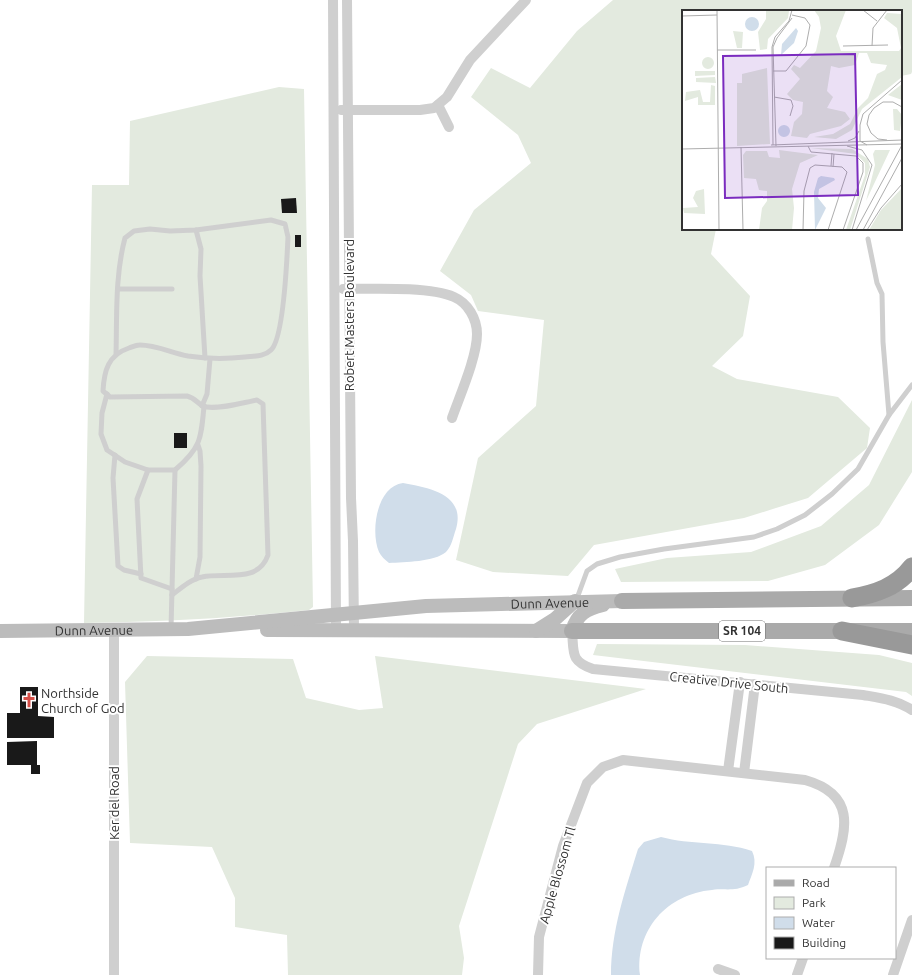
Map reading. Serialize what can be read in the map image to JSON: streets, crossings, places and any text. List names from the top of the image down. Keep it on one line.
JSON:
{"streets":{"main road":["Dunn Avenue","SR 104"],"street":["Robert Masters Boulevard","Creative Drive South","Ker del Road","Apple Blossom Tl"]},"crossings":[["Robert Masters Boulevard","Dunn Avenue"],["Dunn Avenue","Creative Drive South"],["Dunn Avenue","Ker del Road"]],"places":{"church":["Northside Church of God"]},"legend":["Road","Park","Water","Building"]}
